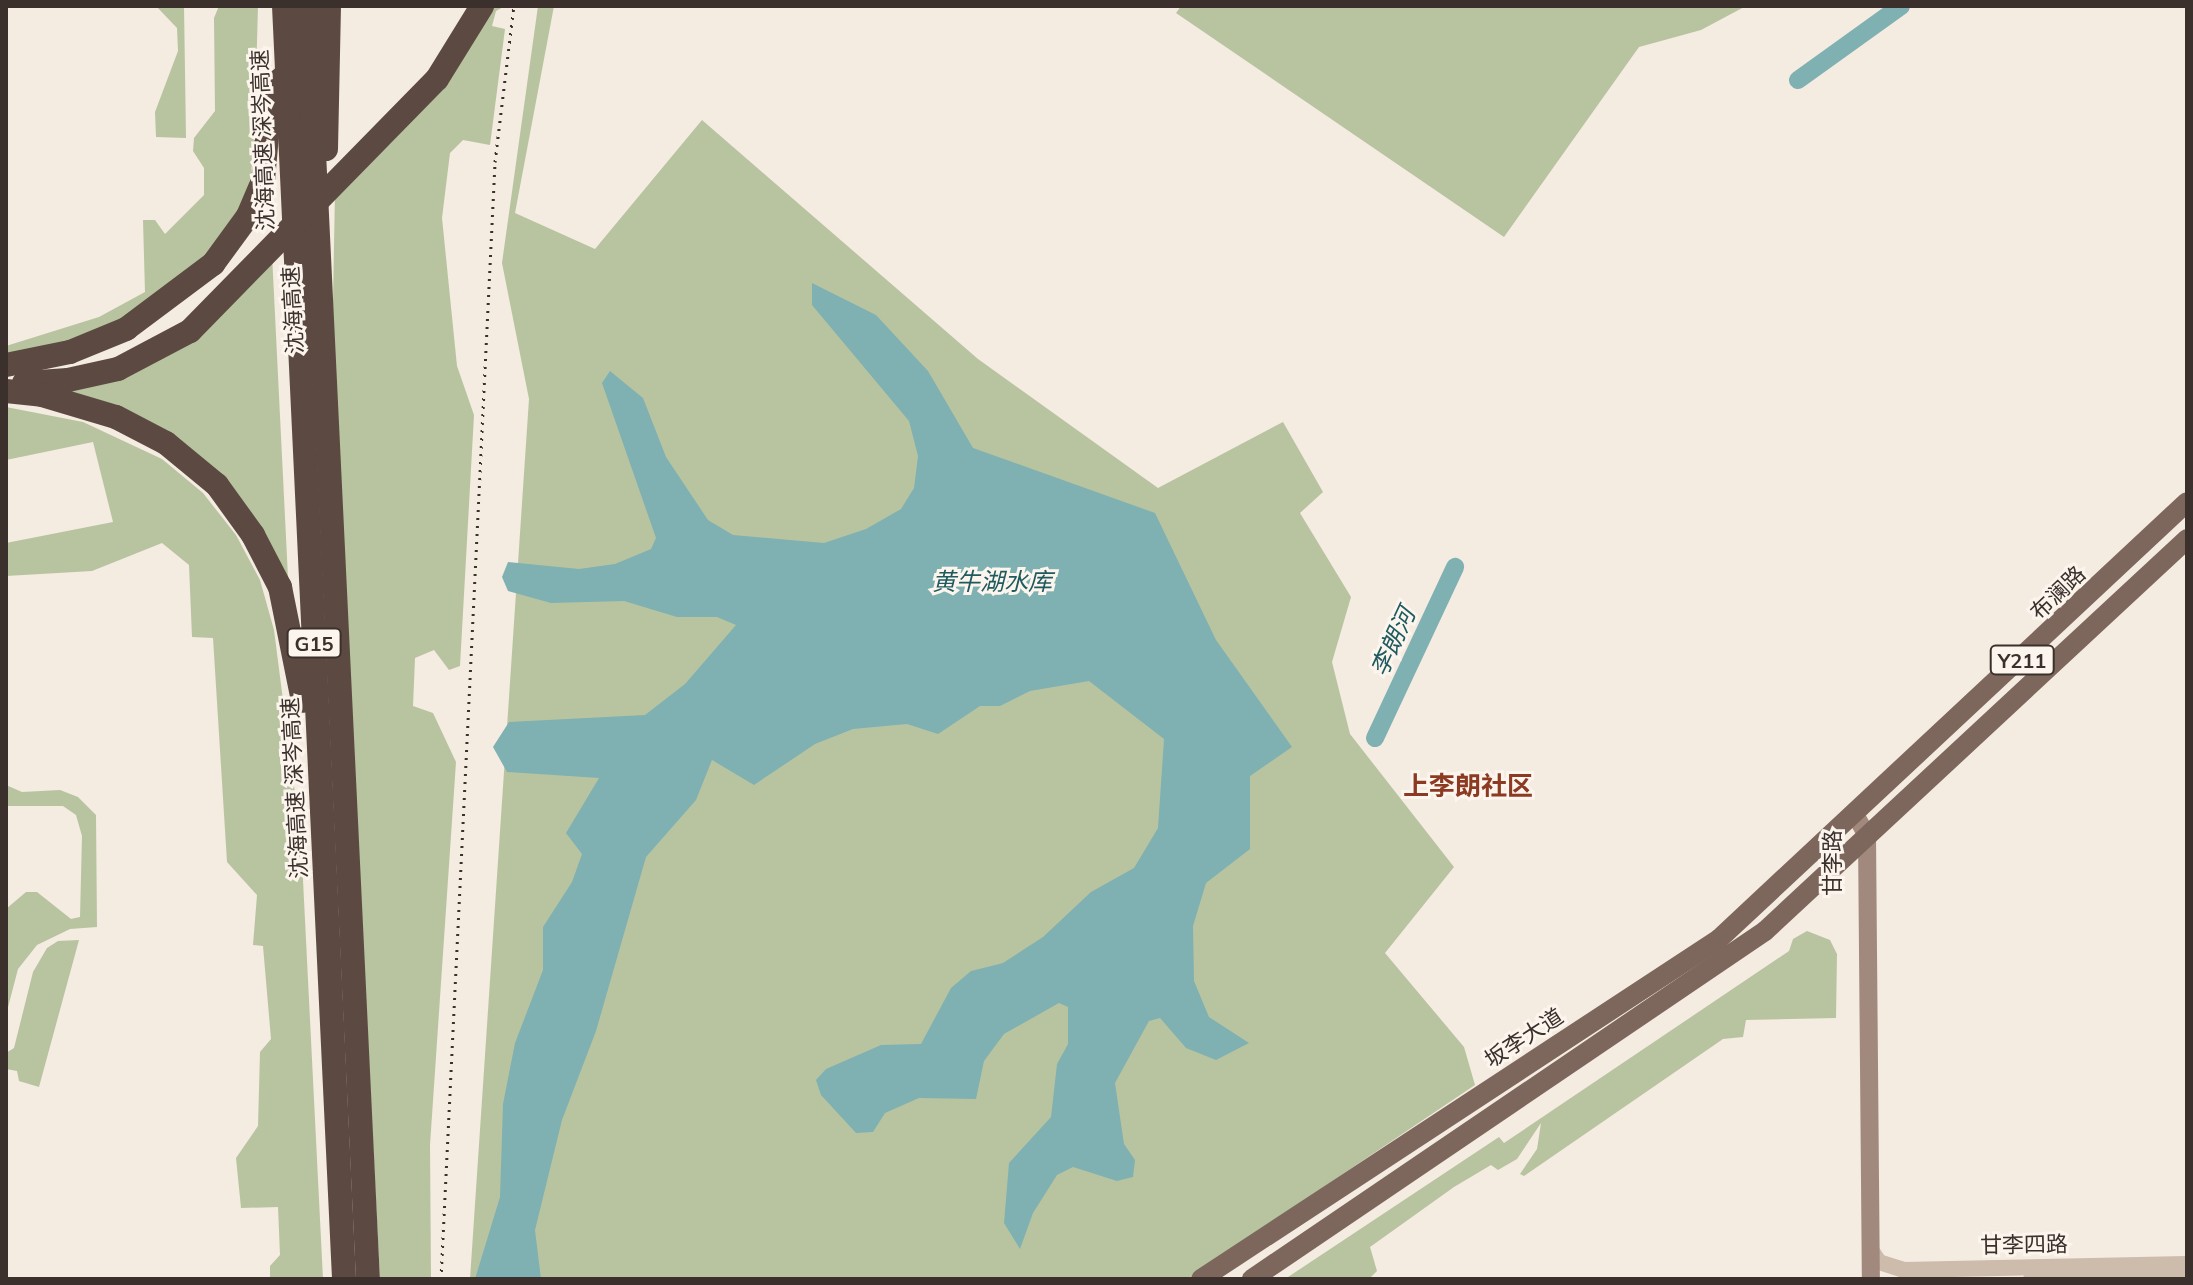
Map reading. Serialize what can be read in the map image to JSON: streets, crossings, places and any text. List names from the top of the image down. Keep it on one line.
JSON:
{"streets":{"highway":["沈海高速 深岑高速","沈海高速","G15"],"main road":["布澜路","Y211","甘李路","坂李大道"],"street":["甘李四路"]},"crossings":[["沈海高速","G15"],["布澜路","甘李路"],["布澜路","坂李大道"],["Y211","甘李路"],["甘李路","坂李大道"],["甘李路","甘李四路"]],"districts":["上李朗社区"],"water":["黄牛湖水库","李朗河"]}
